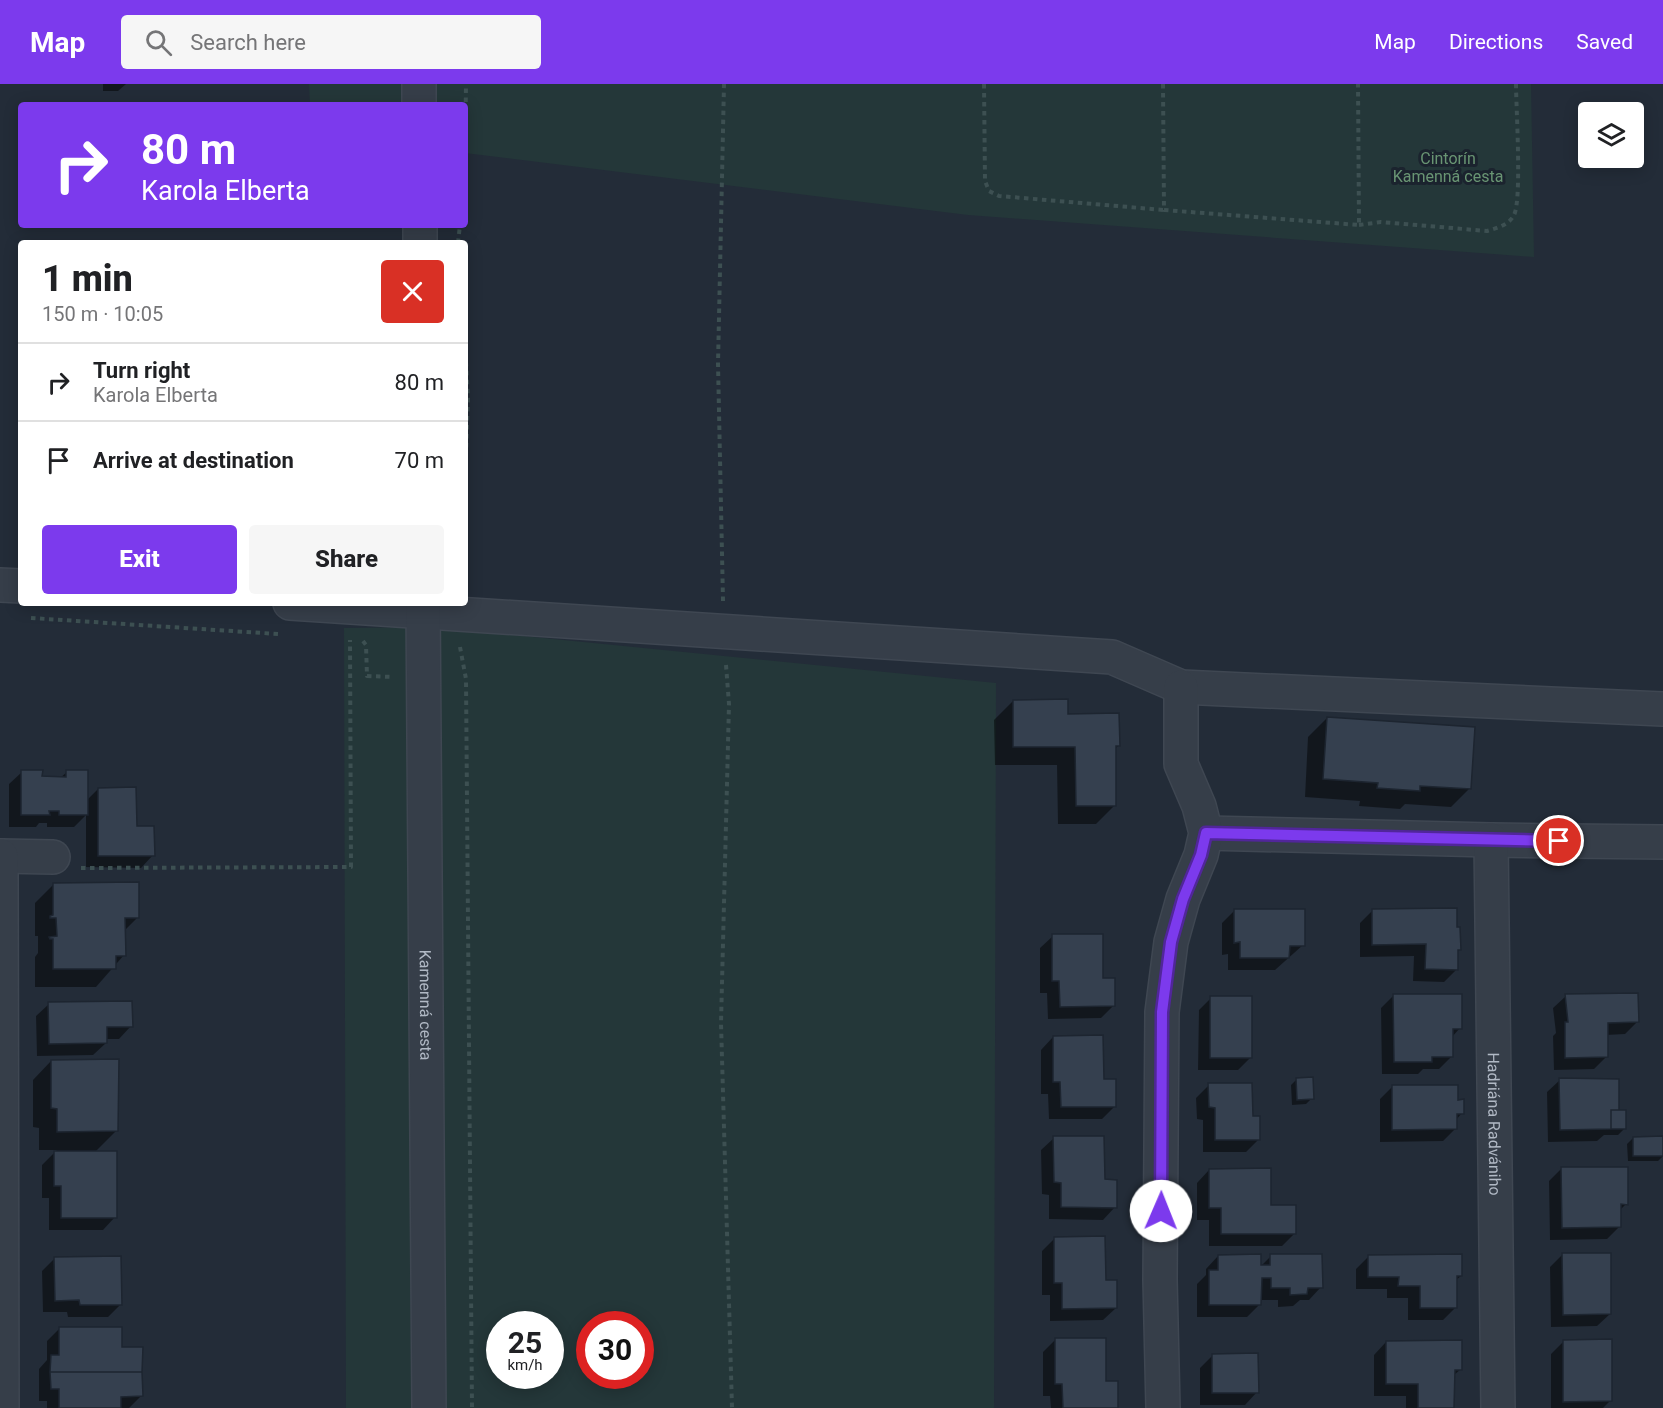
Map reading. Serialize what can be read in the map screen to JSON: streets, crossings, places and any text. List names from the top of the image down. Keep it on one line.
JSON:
{"streets":{"street":["Kamenná cesta","Hadriána Radvániho"]},"parks":["Cintorín Kamenná cesta"],"page":{"header":"Map","search":"Search here","nav":["Map","Directions","Saved"],"turn":["80 m","Karola Elberta"],"heading":["1 min","150 m · 10:05"],"list":[{"name":"Turn right","note":"Karola Elberta","value":"80 m"},{"name":"Arrive at destination","value":"70 m"}],"buttons":["Exit","Share"],"speed":"25 km/h","limit":"30"}}
